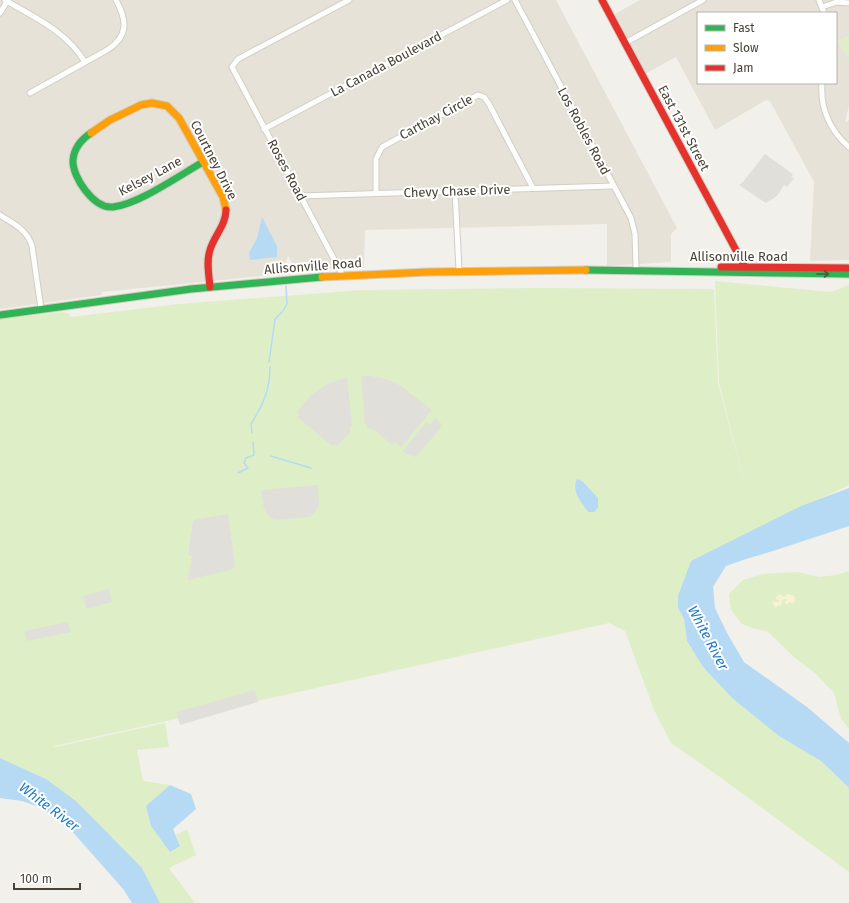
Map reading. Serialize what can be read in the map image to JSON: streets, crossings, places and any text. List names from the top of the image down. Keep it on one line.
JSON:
{"streets":{"main road":["East 131st Street","Courtney Drive","Kelsey Lane","Allisonville Road"],"street":["La Canada Boulevard","Carthay Circle","Los Robles Road","Roses Road","Chevy Chase Drive"]},"crossings":[["La Canada Boulevard","Roses Road"],["Carthay Circle","Chevy Chase Drive"],["East 131st Street","Allisonville Road"],["Los Robles Road","Chevy Chase Drive"],["Los Robles Road","Allisonville Road"],["Courtney Drive","Kelsey Lane"],["Courtney Drive","Allisonville Road"],["Roses Road","Chevy Chase Drive"],["Roses Road","Allisonville Road"]],"water":["White River"],"legend":["Fast","Slow","Jam"],"scale_bar":"100 m"}
